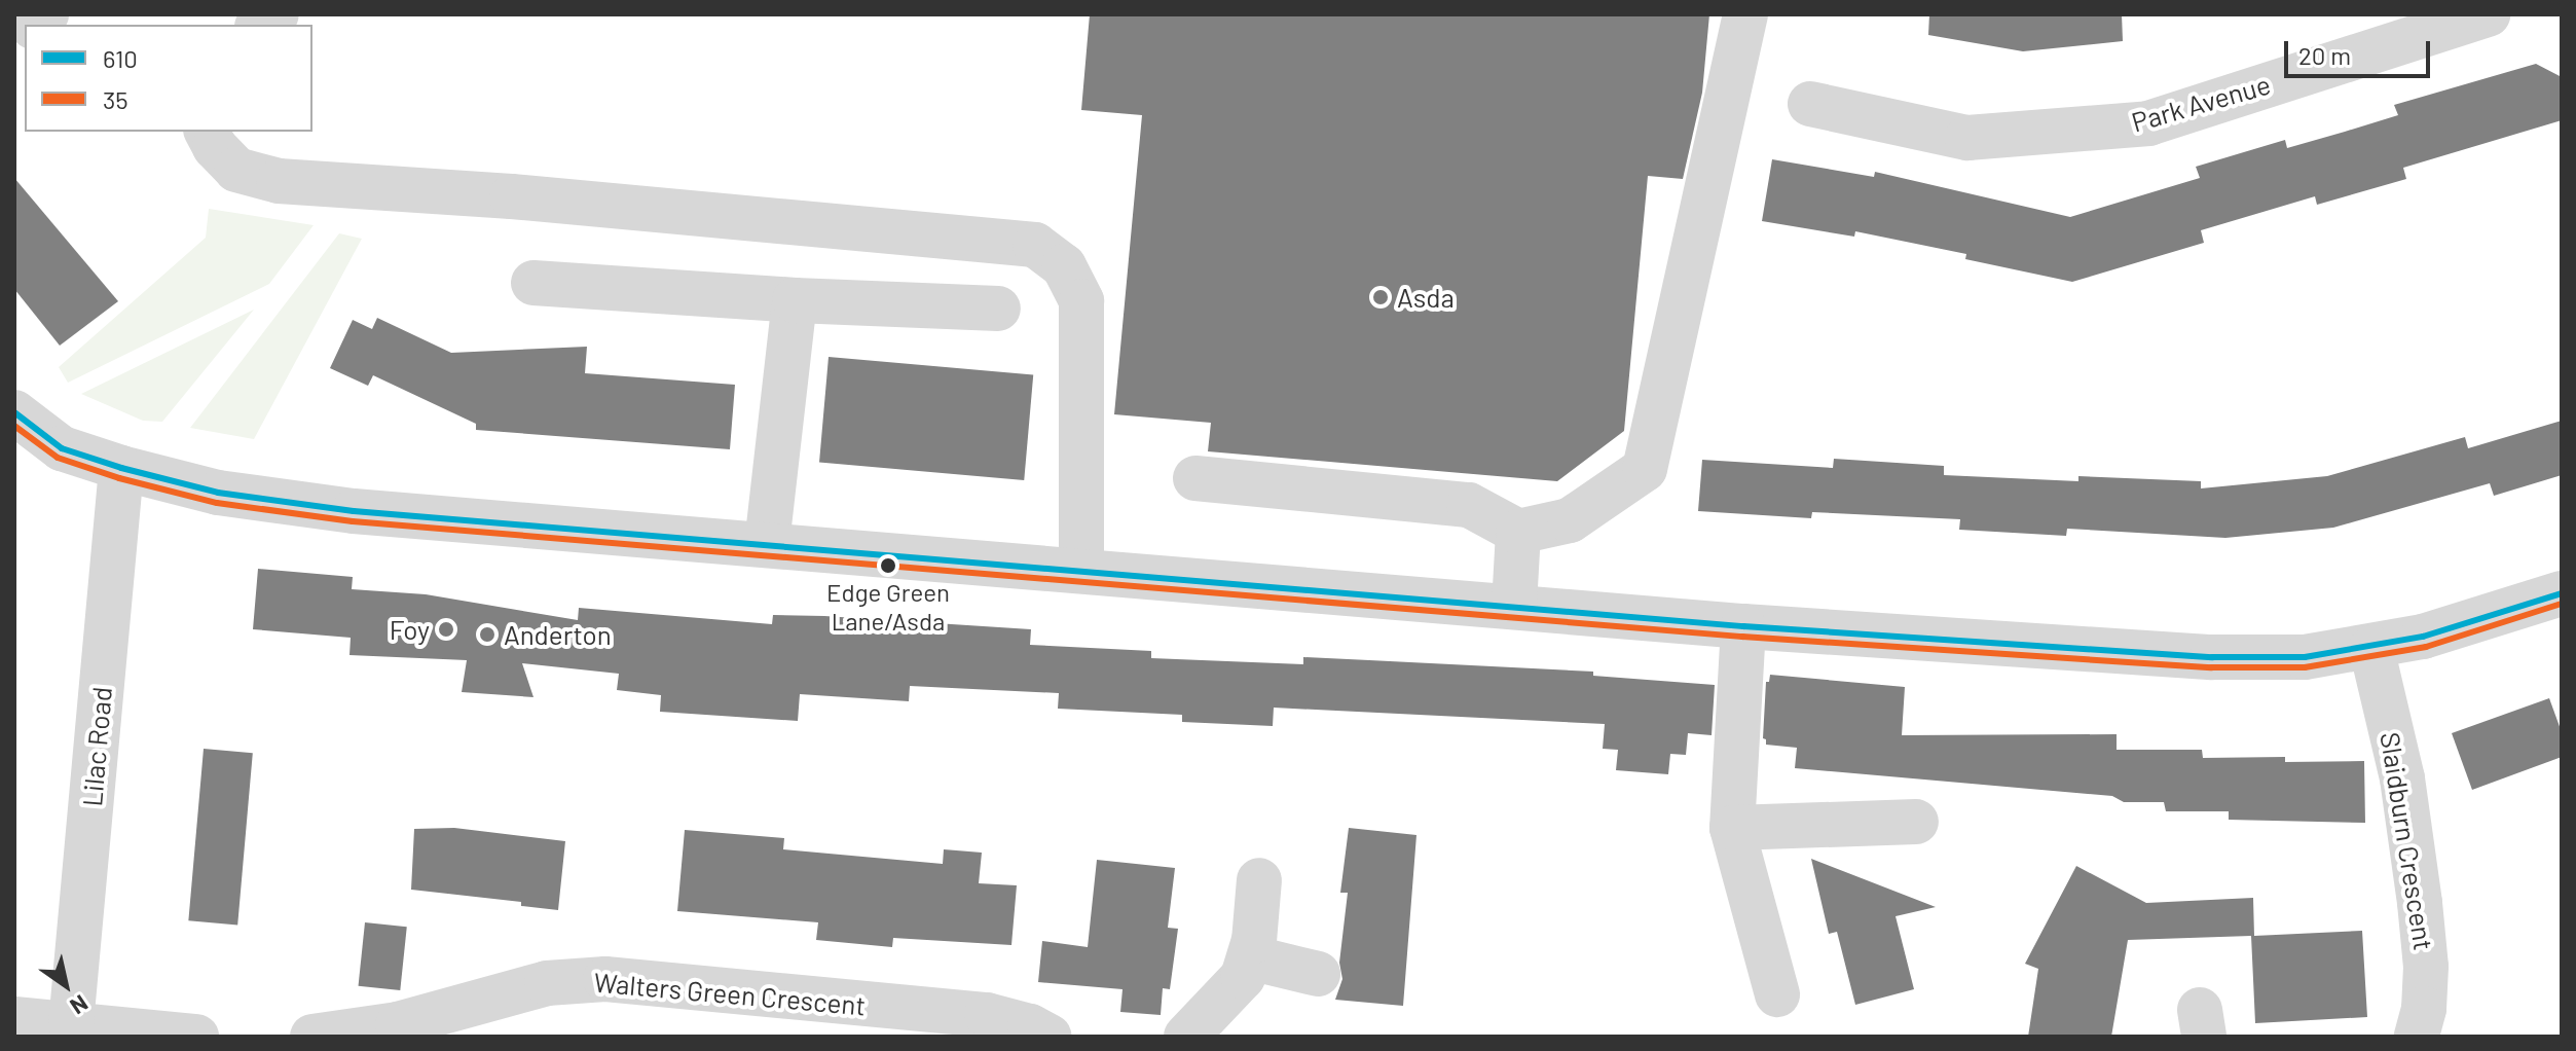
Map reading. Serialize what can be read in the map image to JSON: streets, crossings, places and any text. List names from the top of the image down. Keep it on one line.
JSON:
{"streets":{"street":["Park Avenue","Lilac Road","Slaidburn Crescent","Walters Green Crescent"]},"places":["Asda","Edge Green Lane/Asda","Foy","Anderton"],"lines":["transit line 610","transit line 35"],"legend":["610","35"],"scale_bar":"20 m","north":"bottom right"}
